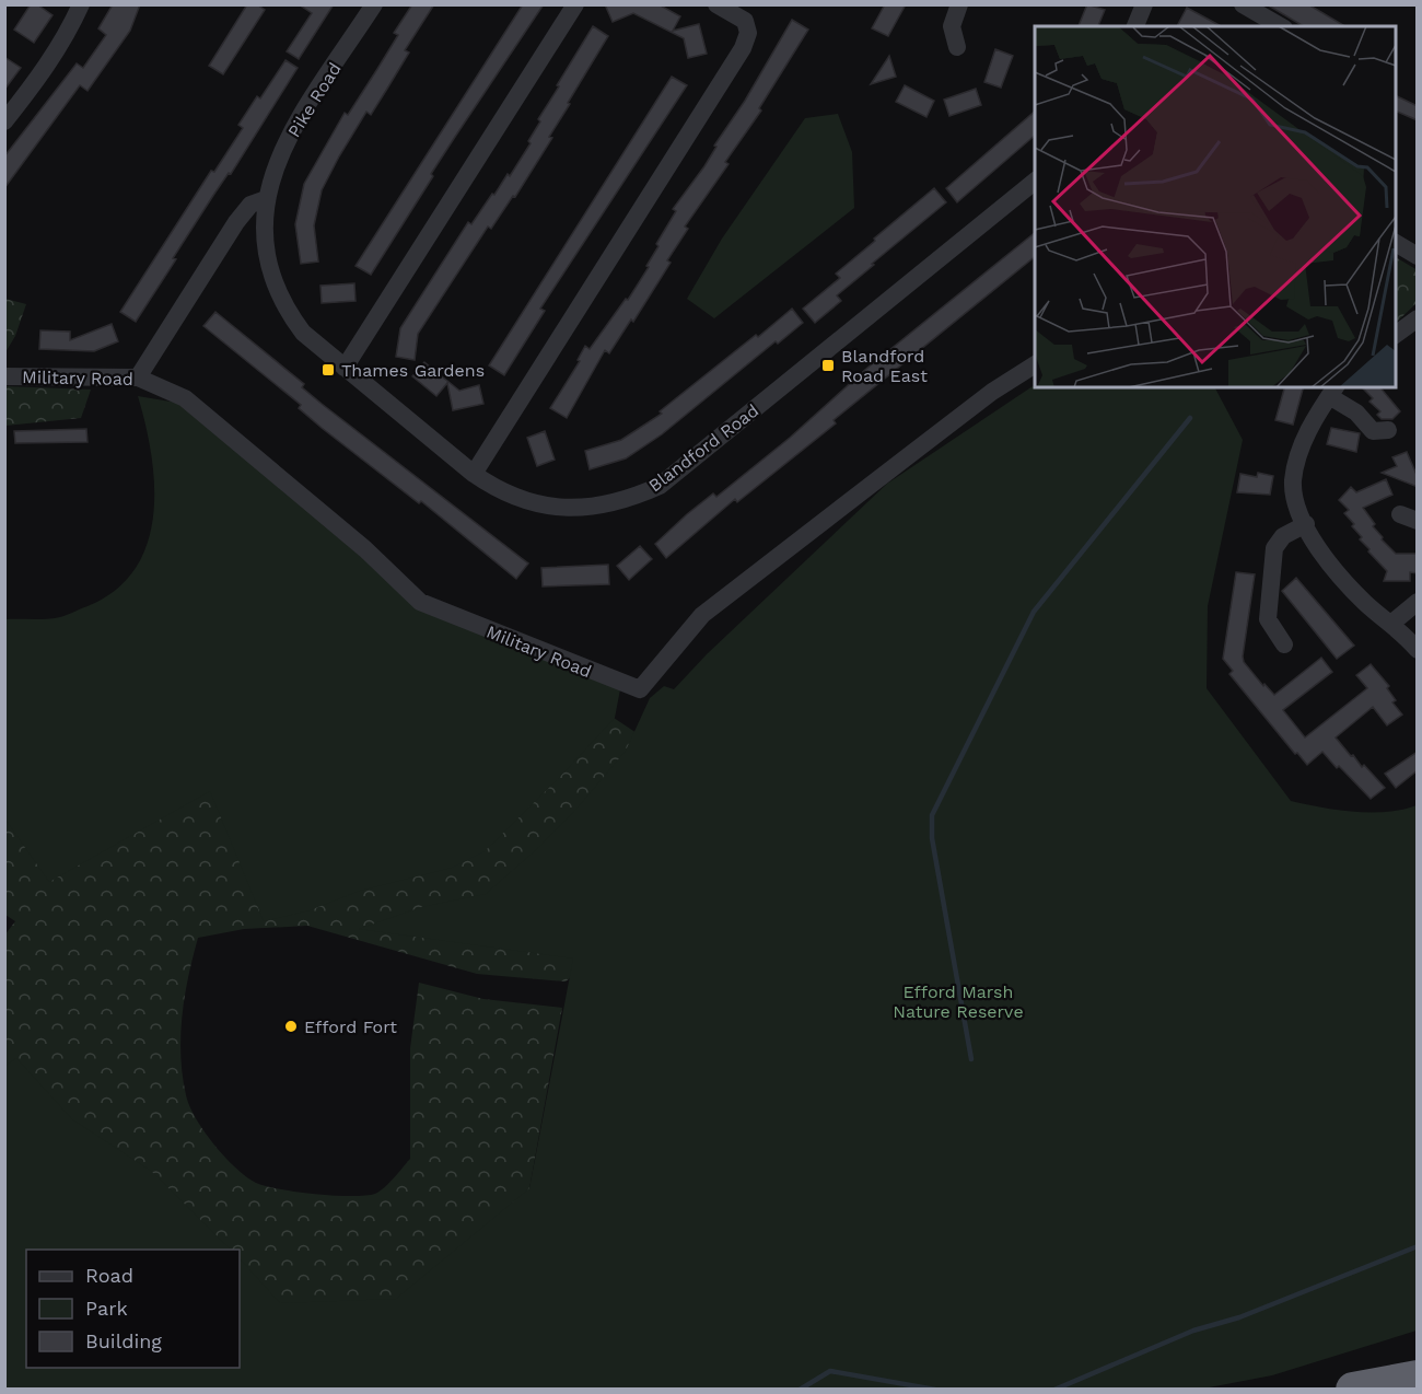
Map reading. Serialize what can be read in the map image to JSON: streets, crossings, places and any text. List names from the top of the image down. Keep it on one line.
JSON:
{"streets":{"street":["Pike Road","Military Road","Blandford Road"]},"crossings":[["Pike Road","Blandford Road"]],"parks":["Efford Marsh Nature Reserve"],"places":{"transit":["Blandford Road East","Thames Gardens"],"other":["Efford Fort"]},"legend":["Road","Park","Building"]}
